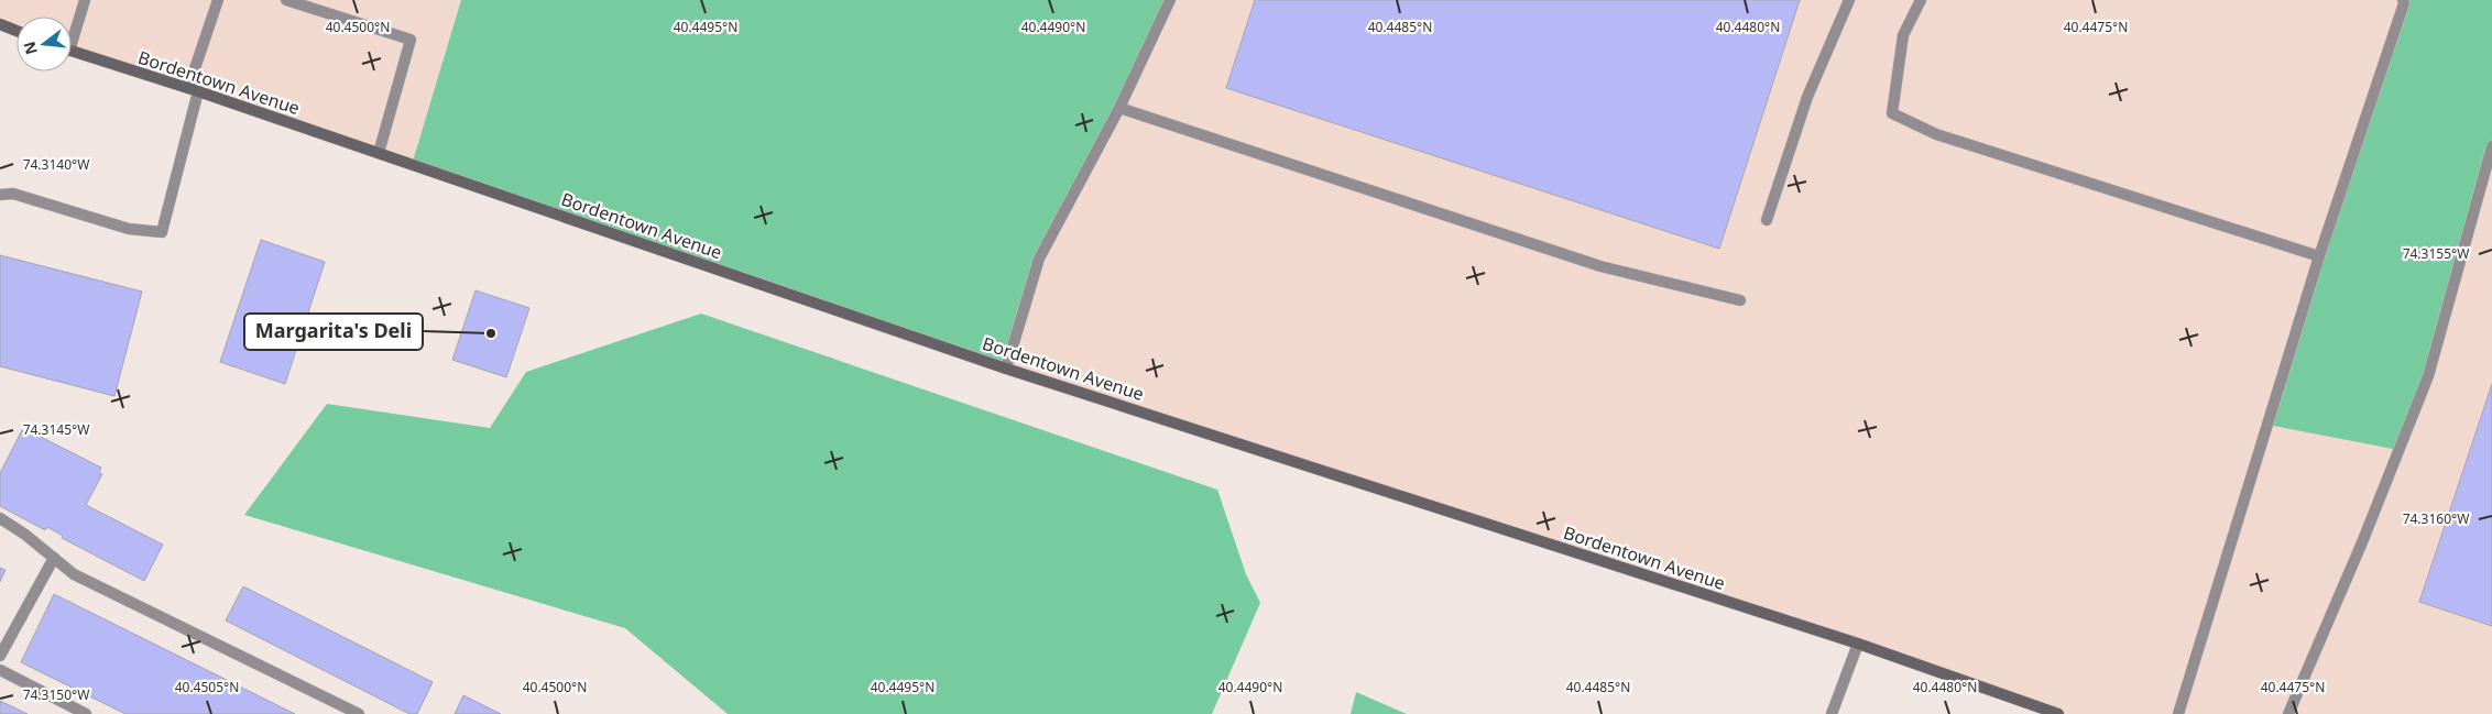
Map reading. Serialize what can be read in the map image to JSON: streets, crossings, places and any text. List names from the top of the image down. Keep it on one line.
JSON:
{"streets":{"street":["Bordentown Avenue"]},"places":["Margarita's Deli"],"north":"left","coordinates":["40.4500°N","40.4495°N","40.4490°N","40.4485°N","40.4480°N","40.4475°N","74.3140°W","74.3155°W","74.3145°W","74.3160°W","40.4505°N","74.3150°W"]}
